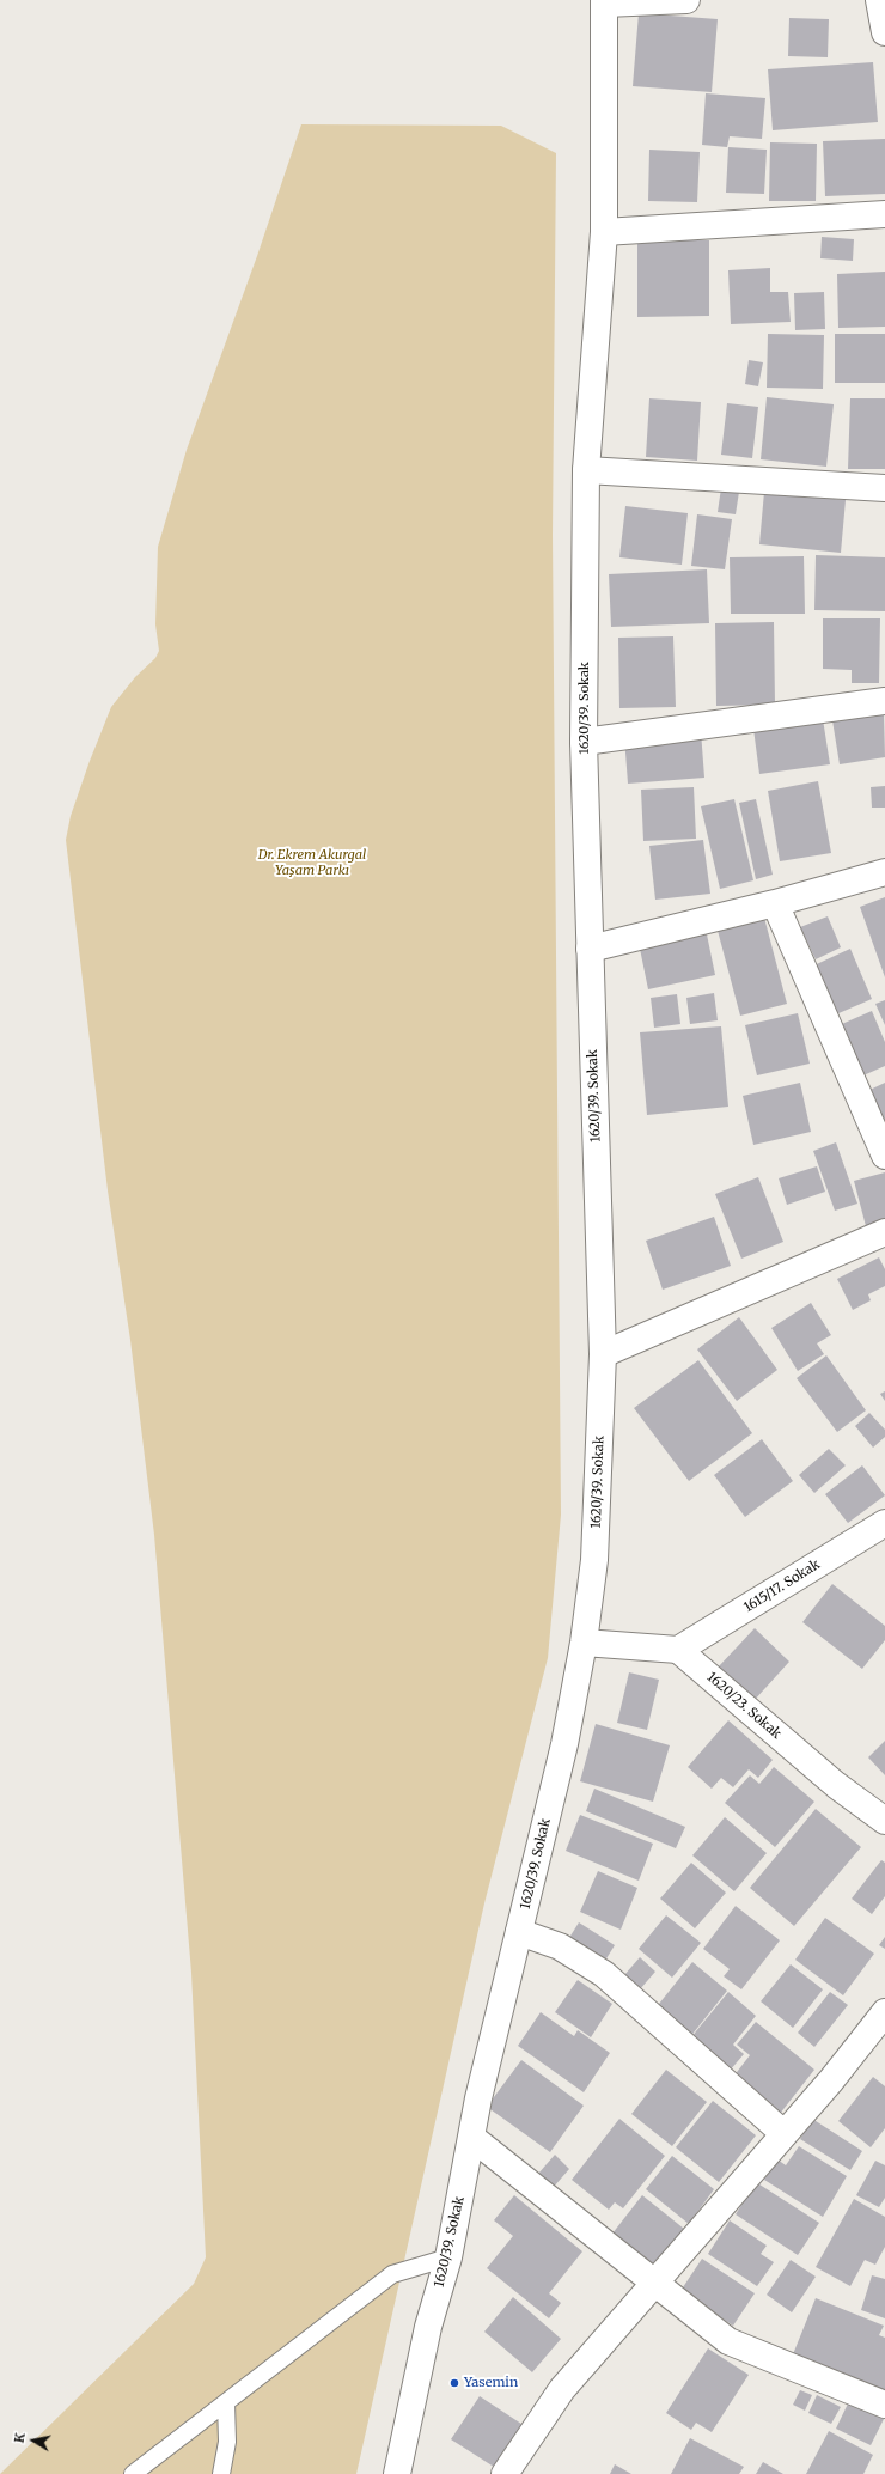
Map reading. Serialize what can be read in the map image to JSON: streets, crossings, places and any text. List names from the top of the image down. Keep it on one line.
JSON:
{"streets":{"street":["1620/39. Sokak","1615/17. Sokak","1620/23. Sokak"]},"crossings":[["1615/17. Sokak","1620/23. Sokak"]],"parks":["Dr. Ekrem Akurgal Yaşam Parkı"],"places":["Yasemin"],"north":"left"}
